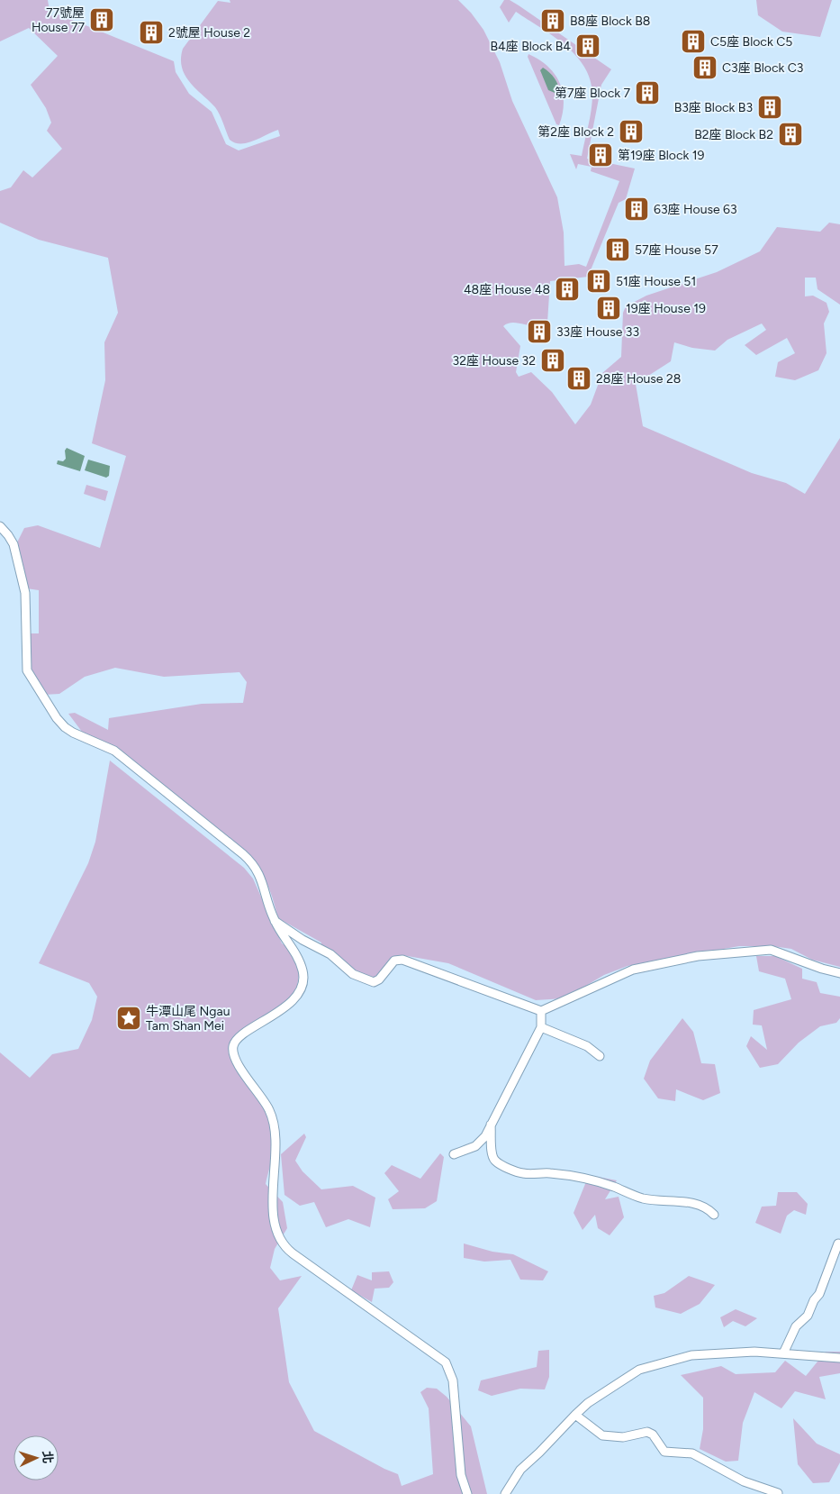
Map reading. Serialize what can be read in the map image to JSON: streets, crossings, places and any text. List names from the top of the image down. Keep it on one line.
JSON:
{"places":{"building":["77號屋 House 77","B8座 Block B8","2號屋 House 2","C5座 Block C5","B4座 Block B4","C3座 Block C3","第7座 Block 7","B3座 Block B3","第2座 Block 2","B2座 Block B2","第19座 Block 19","63座 House 63","57座 House 57","51座 House 51","48座 House 48","19座 House 19","33座 House 33","32座 House 32","28座 House 28"],"place":["牛潭山尾 Ngau Tam Shan Mei"]},"north":"right"}
